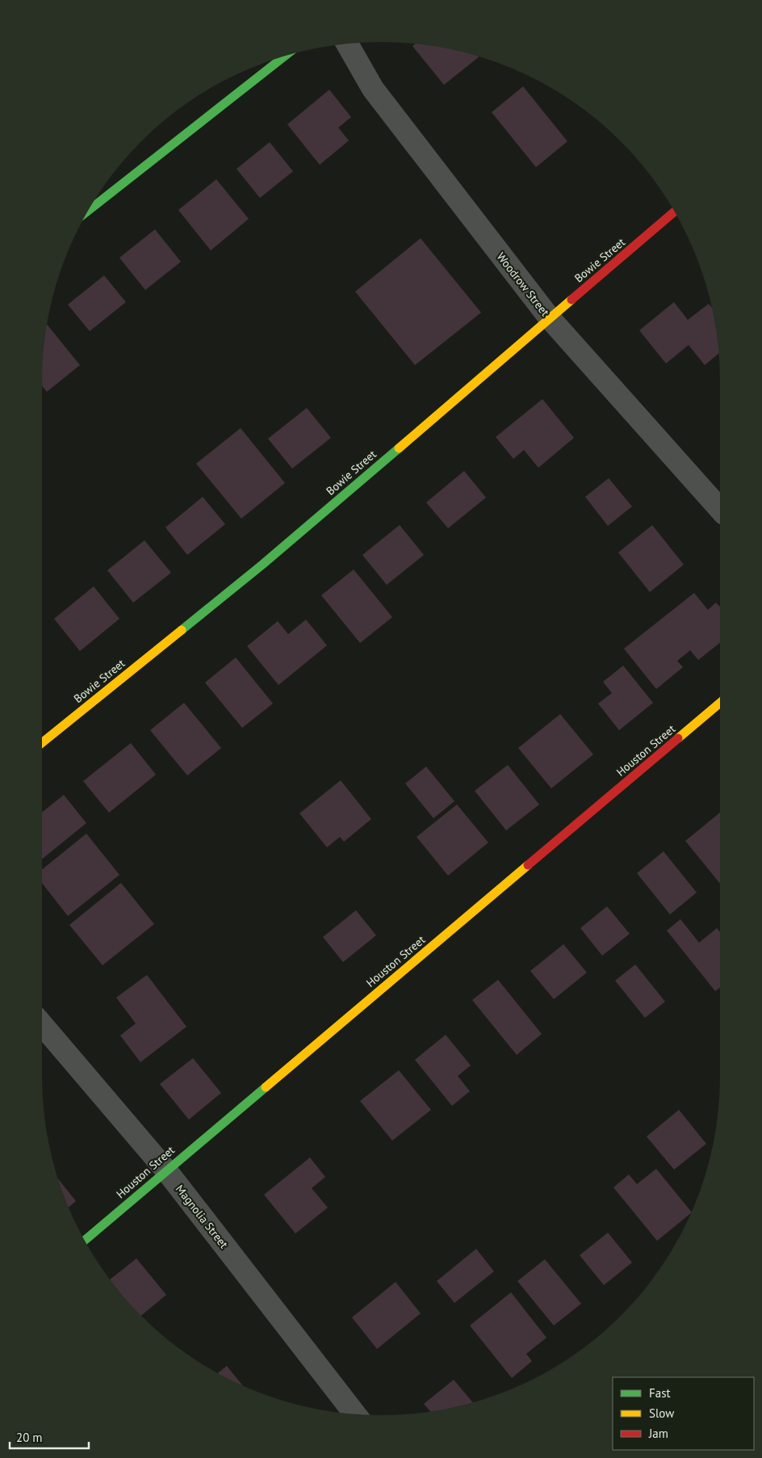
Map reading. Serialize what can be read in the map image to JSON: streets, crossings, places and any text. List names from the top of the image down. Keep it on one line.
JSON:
{"streets":{"street":["Bowie Street","Woodrow Street","Houston Street","Magnolia Street"]},"crossings":[["Bowie Street","Woodrow Street"],["Houston Street","Magnolia Street"]],"legend":["Fast","Slow","Jam"],"scale_bar":"20 m"}
